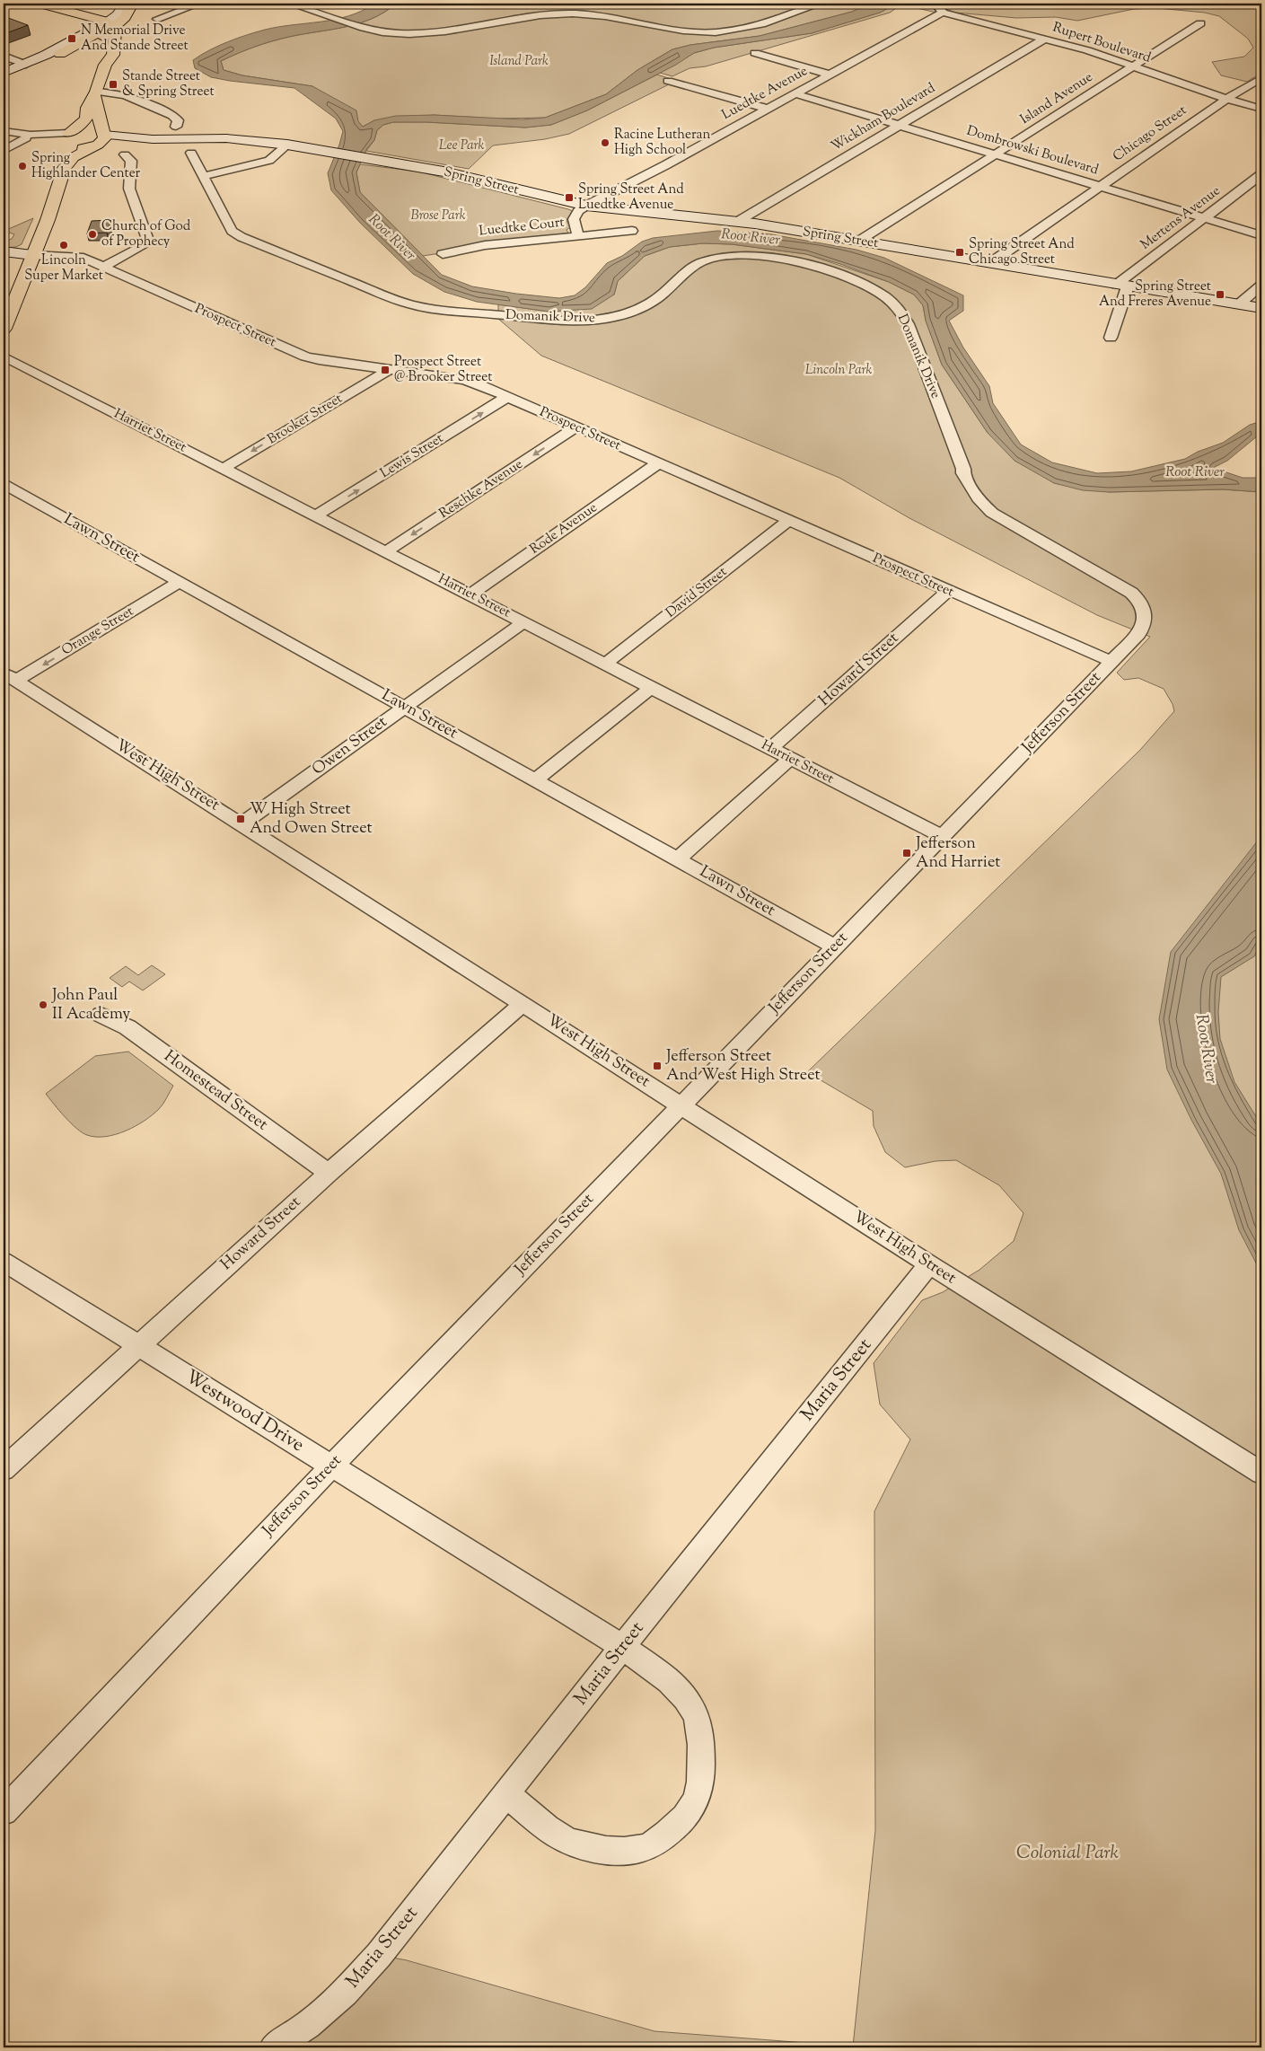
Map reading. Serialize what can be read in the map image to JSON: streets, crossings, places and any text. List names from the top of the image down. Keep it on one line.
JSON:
{"streets":{"main road":["Spring Street"],"street":["Rupert Boulevard","Luedtke Avenue","Island Avenue","Wickham Boulevard","Chicago Street","Dombrowski Boulevard","Mertens Avenue","Luedtke Court","Domanik Drive","Prospect Street","Brooker Street","Harriet Street","Lewis Street","Reschke Avenue","Rode Avenue","Lawn Street","David Street","Orange Street","Howard Street","Jefferson Street","Owen Street","West High Street","Homestead Street","Maria Street","Westwood Drive"]},"crossings":[["Rupert Boulevard","Luedtke Avenue"],["Rupert Boulevard","Island Avenue"],["Rupert Boulevard","Wickham Boulevard"],["Rupert Boulevard","Chicago Street"],["Luedtke Avenue","Dombrowski Boulevard"],["Luedtke Avenue","Spring Street"],["Luedtke Avenue","Luedtke Court"],["Island Avenue","Dombrowski Boulevard"],["Island Avenue","Spring Street"],["Wickham Boulevard","Dombrowski Boulevard"],["Wickham Boulevard","Spring Street"],["Chicago Street","Dombrowski Boulevard"],["Chicago Street","Spring Street"],["Dombrowski Boulevard","Mertens Avenue"],["Spring Street","Mertens Avenue"],["Domanik Drive","Prospect Street"],["Domanik Drive","Jefferson Street"],["Prospect Street","Brooker Street"],["Prospect Street","Lewis Street"],["Prospect Street","Reschke Avenue"],["Prospect Street","Rode Avenue"],["Prospect Street","David Street"],["Prospect Street","Howard Street"],["Prospect Street","Jefferson Street"],["Brooker Street","Harriet Street"],["Harriet Street","Lewis Street"],["Harriet Street","Reschke Avenue"],["Harriet Street","Rode Avenue"],["Harriet Street","David Street"],["Harriet Street","Howard Street"],["Harriet Street","Jefferson Street"],["Harriet Street","Owen Street"],["Lawn Street","Orange Street"],["Lawn Street","Jefferson Street"],["Lawn Street","Owen Street"],["Orange Street","West High Street"],["Howard Street","West High Street"],["Howard Street","Homestead Street"],["Howard Street","Westwood Drive"],["Jefferson Street","West High Street"],["Jefferson Street","Westwood Drive"],["Owen Street","West High Street"],["West High Street","Maria Street"],["Maria Street","Westwood Drive"]],"one_way":["Brooker Street","Lewis Street","Reschke Avenue","Orange Street"],"water":["Root River"],"parks":["Island Park","Lee Park","Brose Park","Lincoln Park","Colonial Park"],"places":{"transit":["N Memorial Drive And Stande Street","Stande Street & Spring Street","Spring Street And Luedtke Avenue","Spring Street And Chicago Street","Spring Street And Freres Avenue","Prospect Street @ Brooker Street","W High Street And Owen Street","Jefferson And Harriet","Jefferson Street And West High Street"],"other":["Racine Lutheran High School","Spring Highlander Center","Church of God of Prophecy","Lincoln Super Market","John Paul II Academy"]}}
